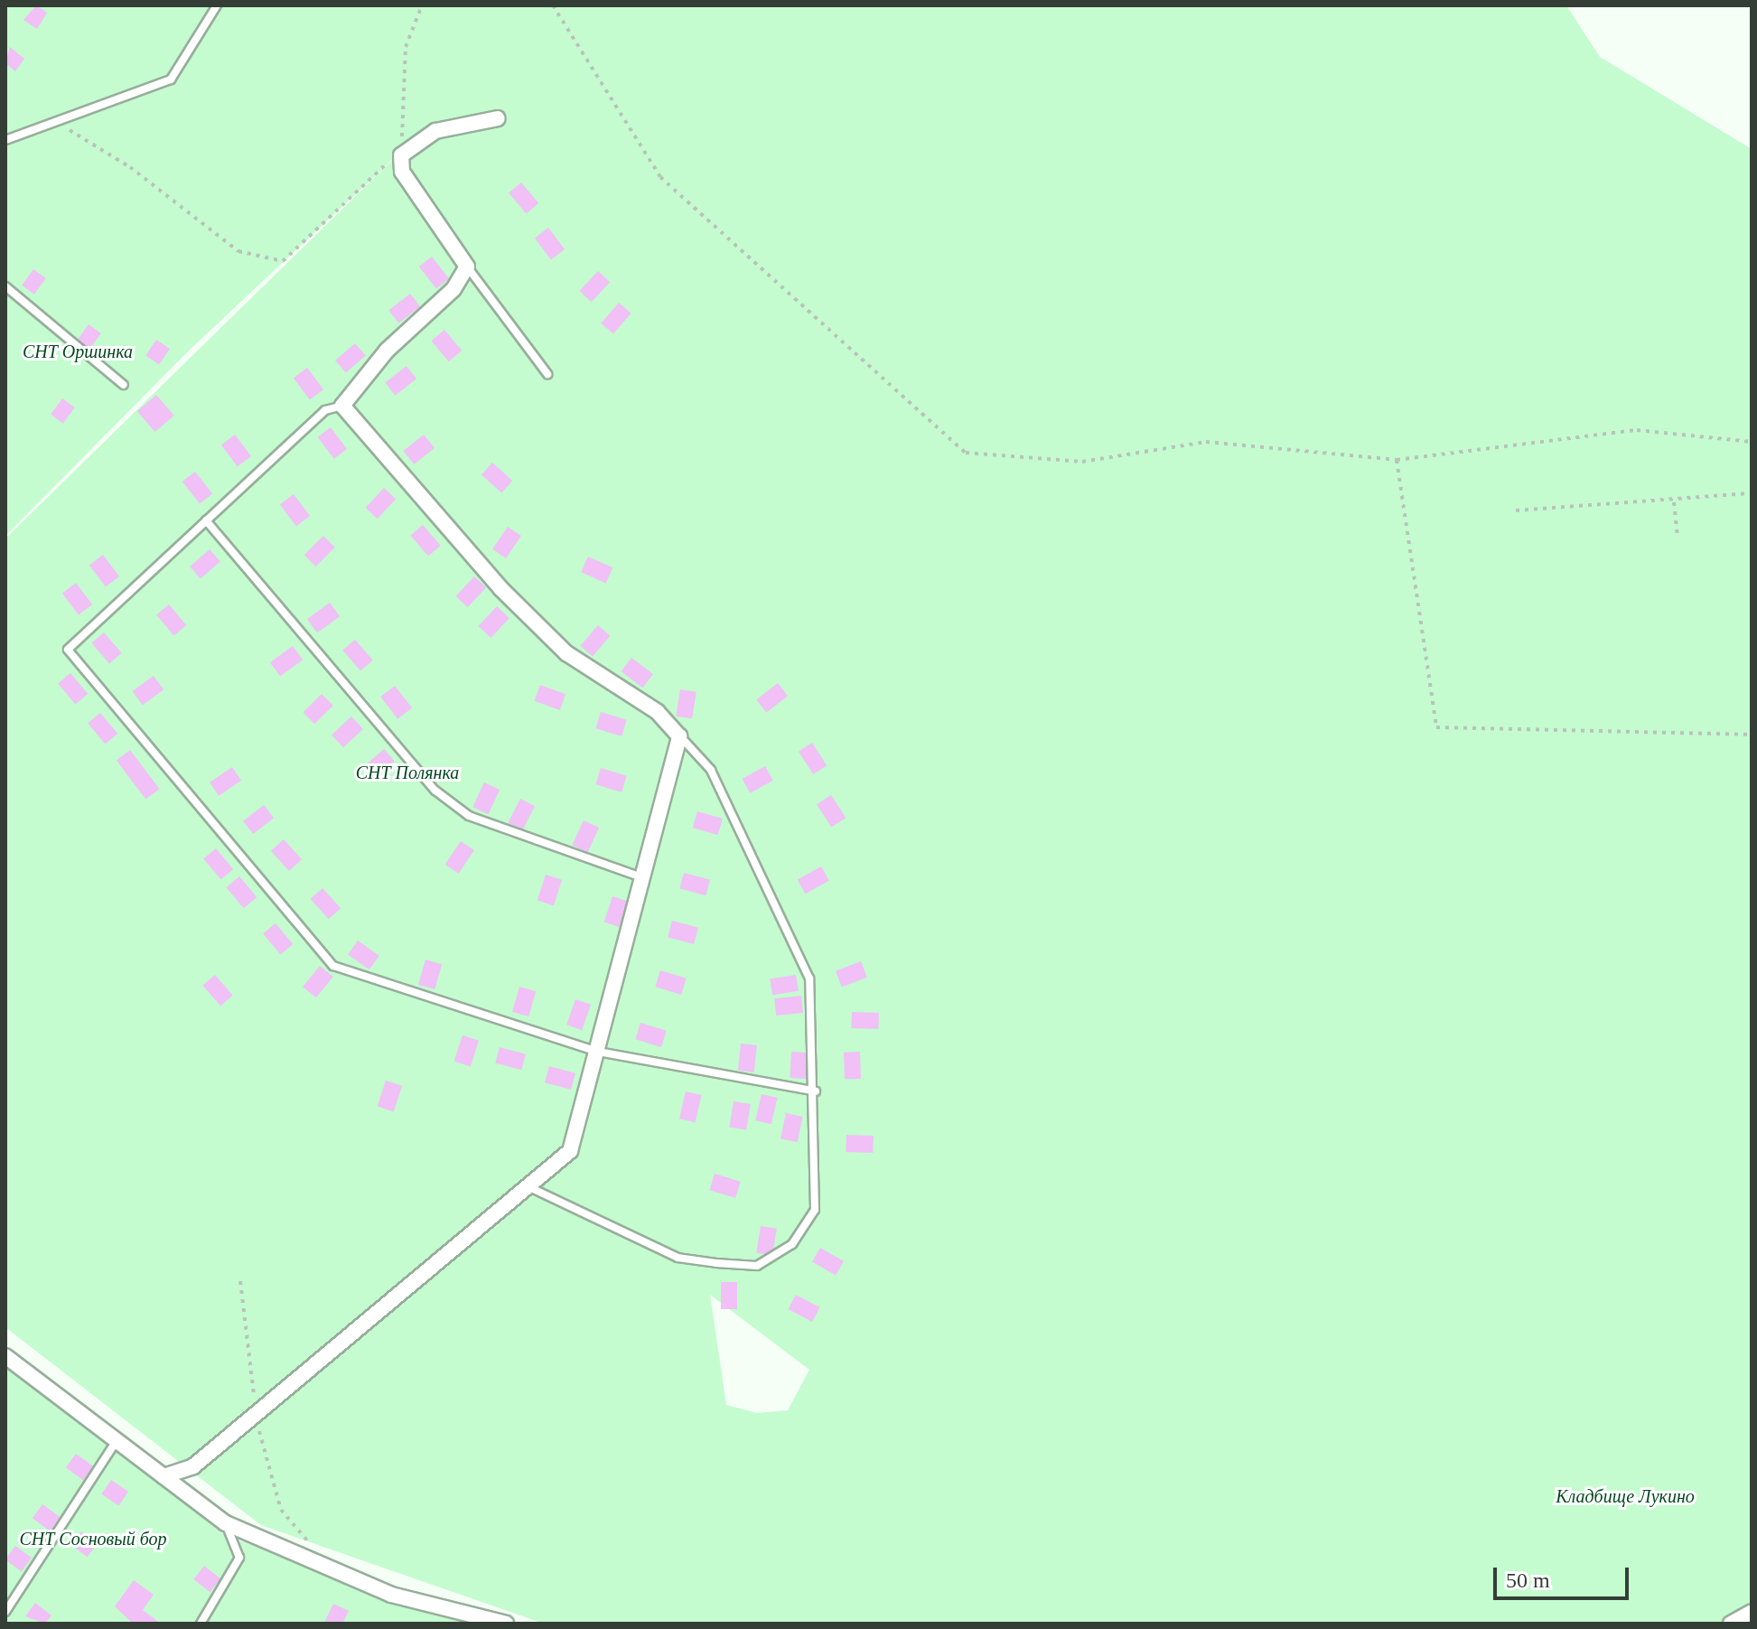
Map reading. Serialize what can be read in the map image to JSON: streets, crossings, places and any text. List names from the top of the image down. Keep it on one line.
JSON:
{"parks":["СНТ Оршинка","СНТ Полянка","Кладбище Лукино","СНТ Сосновый бор"],"scale_bar":"50 m"}
